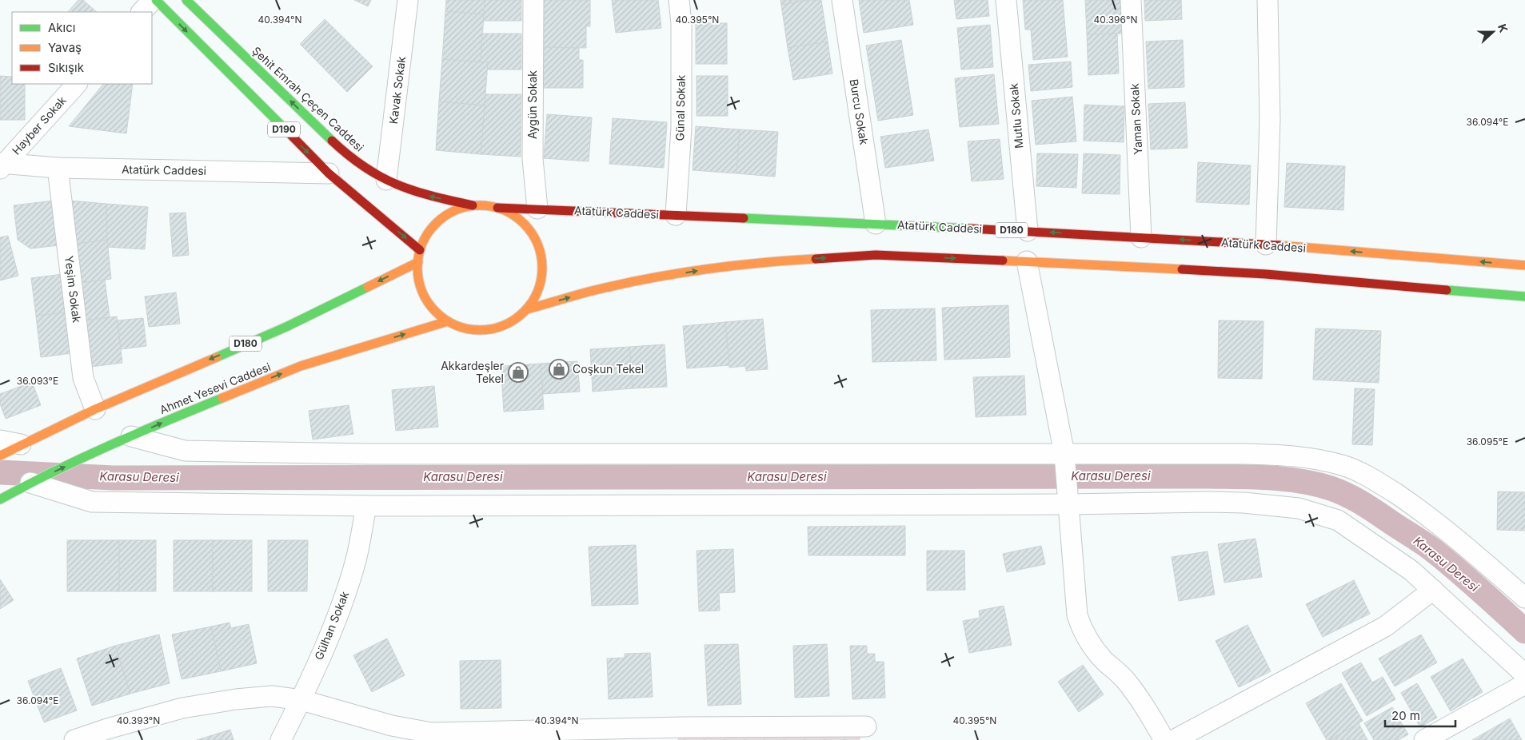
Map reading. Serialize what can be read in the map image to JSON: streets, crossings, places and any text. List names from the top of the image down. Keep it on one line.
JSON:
{"streets":{"highway":["Şehit Emrah Çeçen Caddesi","D190","Atatürk Caddesi","D180","Ahmet Yesevi Caddesi"],"street":["Kavak Sokak","Aygün Sokak","Günal Sokak","Burcu Sokak","Mutlu Sokak","Yaman Sokak","Hayber Sokak","Yeşim Sokak","Gülhan Sokak"]},"crossings":[["Kavak Sokak","Şehit Emrah Çeçen Caddesi"],["Şehit Emrah Çeçen Caddesi","D190"],["Şehit Emrah Çeçen Caddesi","Atatürk Caddesi"],["Şehit Emrah Çeçen Caddesi","D180"],["Şehit Emrah Çeçen Caddesi","Ahmet Yesevi Caddesi"],["Aygün Sokak","Atatürk Caddesi"],["Günal Sokak","Atatürk Caddesi"],["Burcu Sokak","Atatürk Caddesi"],["Mutlu Sokak","Atatürk Caddesi"],["Yaman Sokak","Atatürk Caddesi"],["Hayber Sokak","Atatürk Caddesi"],["D190","Atatürk Caddesi"],["D190","D180"],["D190","Ahmet Yesevi Caddesi"],["Atatürk Caddesi","D180"],["Atatürk Caddesi","Yeşim Sokak"],["Atatürk Caddesi","Ahmet Yesevi Caddesi"],["D180","Yeşim Sokak"],["D180","Ahmet Yesevi Caddesi"]],"water":["Karasu Deresi"],"places":{"shop":["Coşkun Tekel","Akkardeşler Tekel"]},"legend":["Akıcı","Yavaş","Sıkışık"],"scale_bar":"20 m","north":"right","coordinates":["40.394°N","40.395°N","40.396°N","36.094°E","36.093°E","36.095°E","40.393°N"]}
